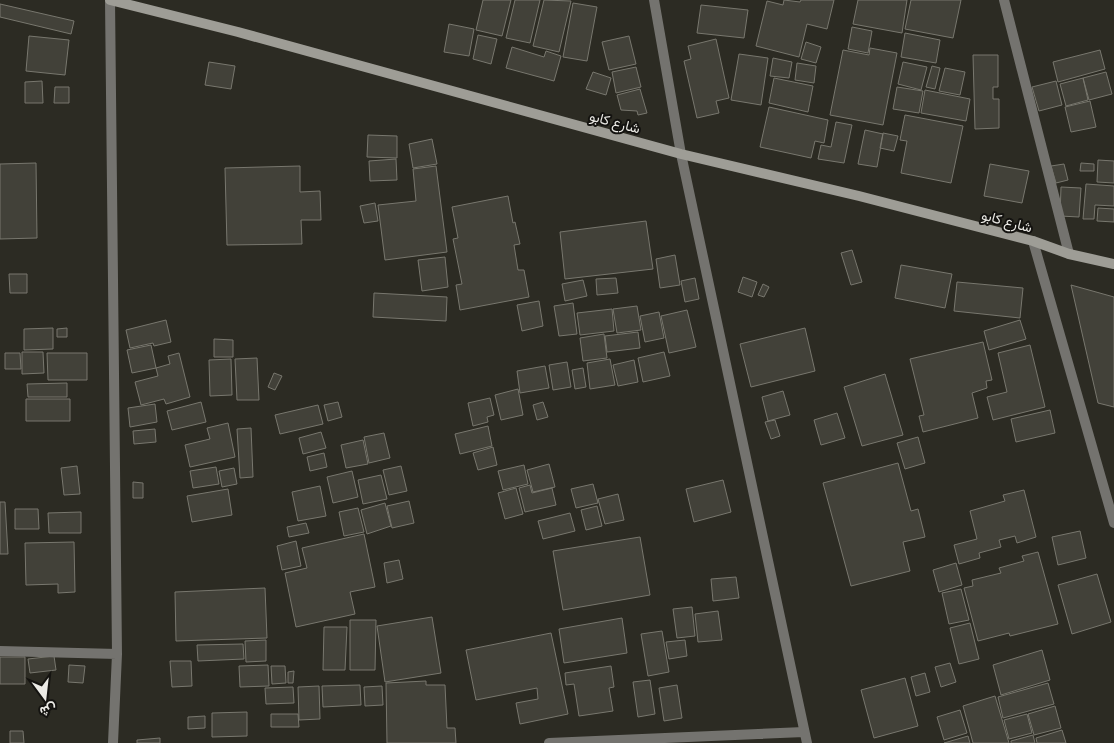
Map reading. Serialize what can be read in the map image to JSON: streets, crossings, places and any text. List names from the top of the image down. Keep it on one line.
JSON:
{"streets":{"street":["شارع كابو"]},"north":"bottom"}
